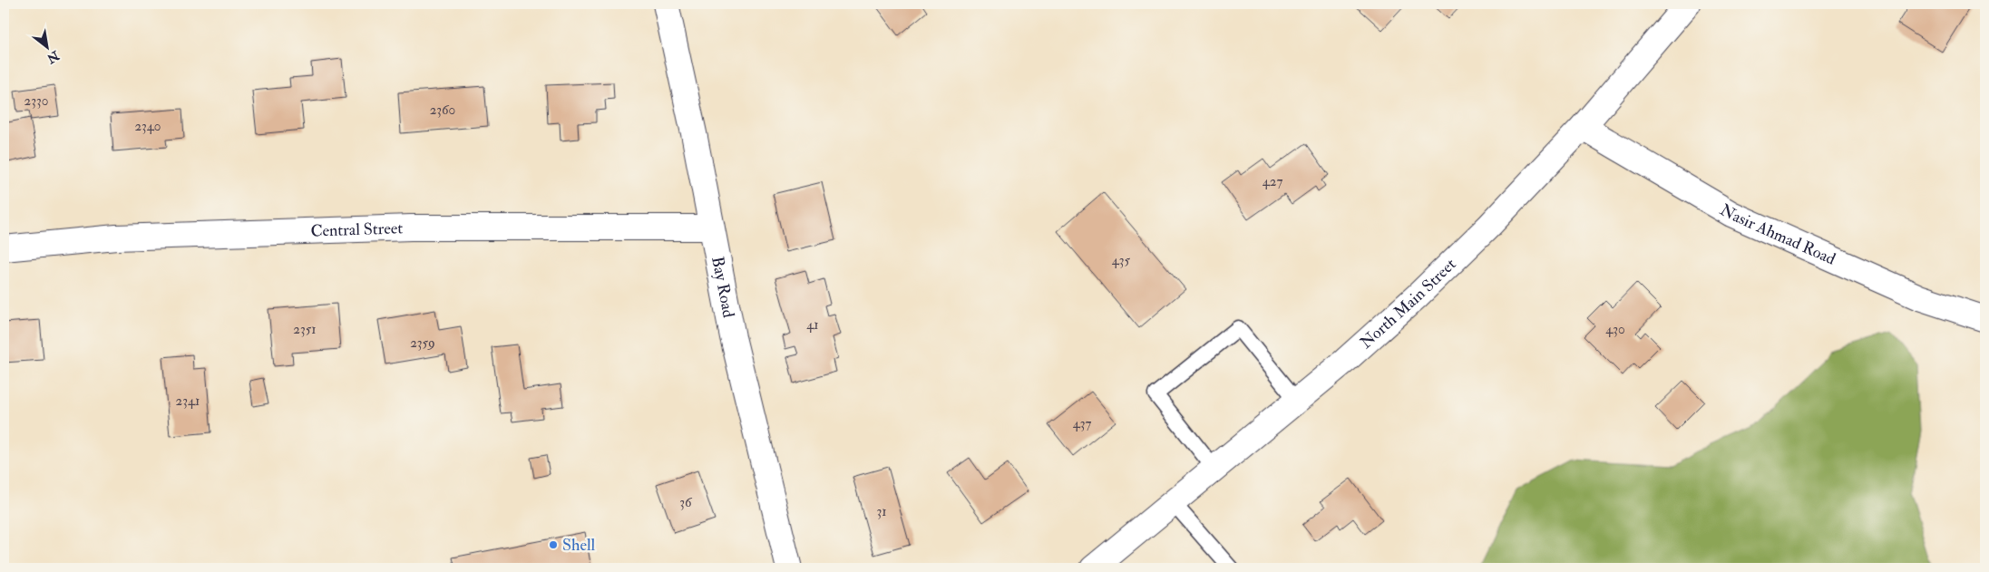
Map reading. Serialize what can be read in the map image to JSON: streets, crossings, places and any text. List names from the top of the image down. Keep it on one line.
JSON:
{"streets":{"main road":["Central Street","Nasir Ahmad Road","Bay Road","North Main Street"]},"crossings":[["Central Street","Bay Road"],["Nasir Ahmad Road","North Main Street"]],"places":["Shell"],"house_numbers":["2330","2360","2340","427","435","41","2351","430","2359","2341","437","36","31"],"north":"bottom right"}
